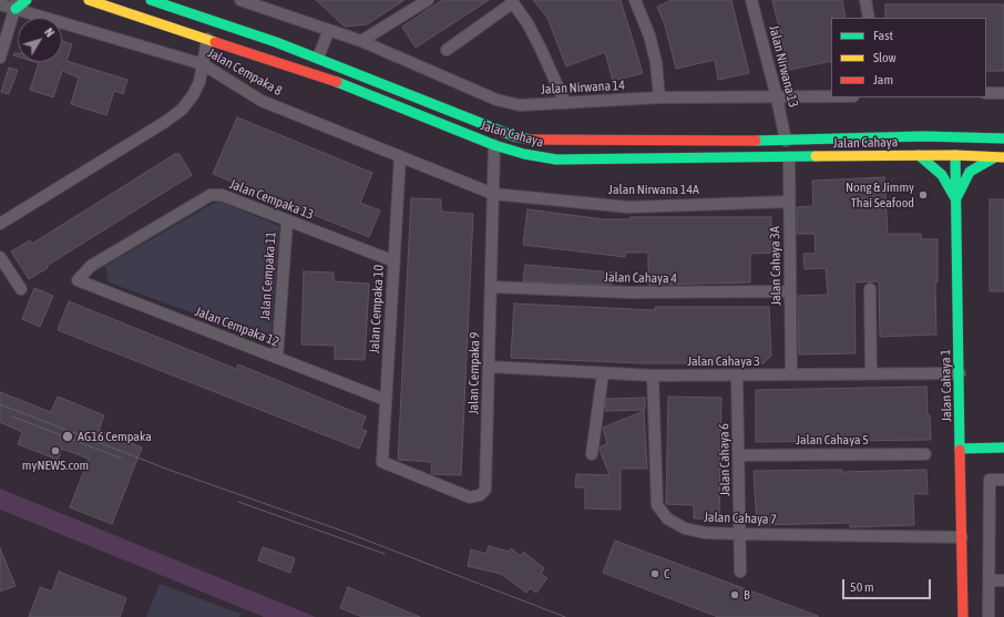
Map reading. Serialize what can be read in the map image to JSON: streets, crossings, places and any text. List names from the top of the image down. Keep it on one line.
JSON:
{"streets":{"main road":["Jalan Cahaya","Jalan Cahaya 1"],"street":["Jalan Nirwana 13","Jalan Cempaka 8","Jalan Nirwana 14","Jalan Nirwana 14A","Jalan Cempaka 13","Jalan Cahaya 3A","Jalan Cempaka 11","Jalan Cahaya 4","Jalan Cempaka 10","Jalan Cempaka 12","Jalan Cahaya 3","Jalan Cempaka 9","Jalan Cahaya 5","Jalan Cahaya 6","Jalan Cahaya 7"]},"crossings":[["Jalan Nirwana 13","Jalan Nirwana 14"],["Jalan Nirwana 13","Jalan Cahaya"],["Jalan Cempaka 8","Jalan Nirwana 14A"],["Jalan Cempaka 8","Jalan Cempaka 10"],["Jalan Cempaka 8","Jalan Cempaka 9"],["Jalan Cahaya","Jalan Cahaya 3A"],["Jalan Cahaya","Jalan Cempaka 9"],["Jalan Cahaya","Jalan Cahaya 1"],["Jalan Nirwana 14A","Jalan Cahaya 3A"],["Jalan Nirwana 14A","Jalan Cempaka 9"],["Jalan Cempaka 13","Jalan Cempaka 11"],["Jalan Cempaka 13","Jalan Cempaka 10"],["Jalan Cempaka 13","Jalan Cempaka 12"],["Jalan Cahaya 3A","Jalan Cahaya 4"],["Jalan Cahaya 3A","Jalan Cahaya 3"],["Jalan Cempaka 11","Jalan Cempaka 12"],["Jalan Cahaya 4","Jalan Cempaka 9"],["Jalan Cempaka 10","Jalan Cempaka 12"],["Jalan Cempaka 10","Jalan Cempaka 9"],["Jalan Cahaya 3","Jalan Cempaka 9"],["Jalan Cahaya 3","Jalan Cahaya 1"],["Jalan Cahaya 3","Jalan Cahaya 6"],["Jalan Cahaya 3","Jalan Cahaya 7"],["Jalan Cahaya 1","Jalan Cahaya 7"],["Jalan Cahaya 5","Jalan Cahaya 6"],["Jalan Cahaya 6","Jalan Cahaya 7"]],"places":["Nong & Jimmy Thai Seafood","AG16 Cempaka","myNEWS.com","C","B"],"legend":["Fast","Slow","Jam"],"scale_bar":"50 m","north":"top right"}
